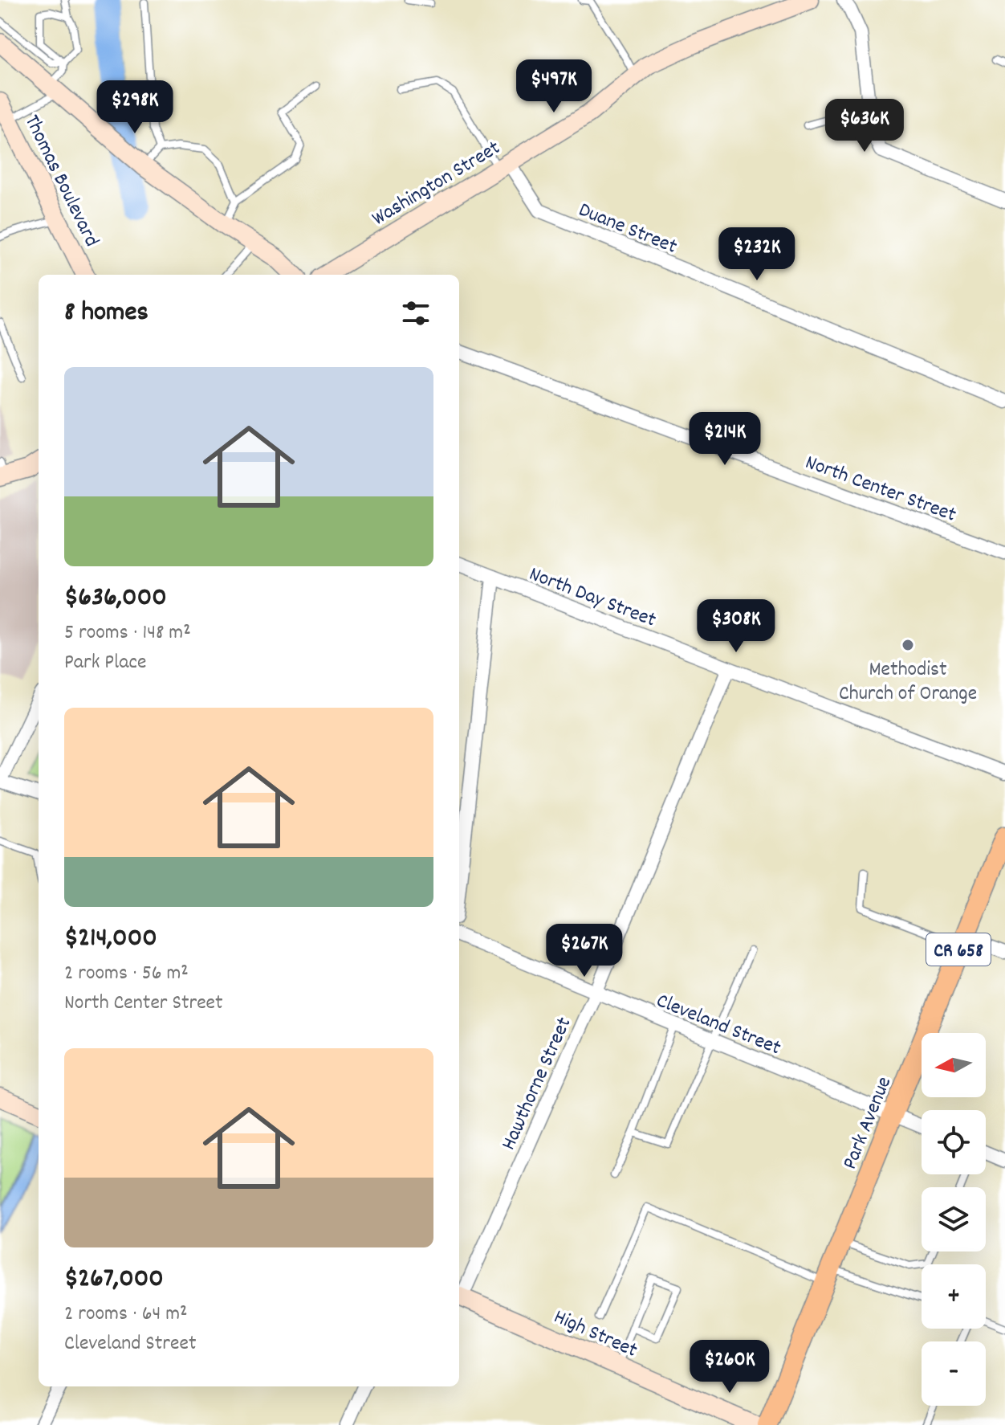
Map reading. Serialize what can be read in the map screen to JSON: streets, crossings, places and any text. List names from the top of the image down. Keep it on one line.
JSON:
{"streets":{"main road":["Thomas Boulevard","Washington Street","CR 658","Park Avenue","High Street"],"street":["Duane Street","North Center Street","North Day Street","Cleveland Street","Hawthorne Street"]},"crossings":[["Washington Street","Duane Street"],["North Day Street","Hawthorne Street"],["Cleveland Street","Hawthorne Street"],["Cleveland Street","Park Avenue"]],"places":["Methodist Church of Orange"],"north":"left","page":{"price":["$497K","$298K","$636K","$232K","$214K","$308K","$267K","$260K"],"heading":"8 homes","list":[{"name":"$636,000","note":"5 rooms · 148 m² · Park Place"},{"name":"$214,000","note":"2 rooms · 56 m² · North Center Street"},{"name":"$267,000","note":"2 rooms · 64 m² · Cleveland Street"}],"map_buttons":["+","−"]}}
